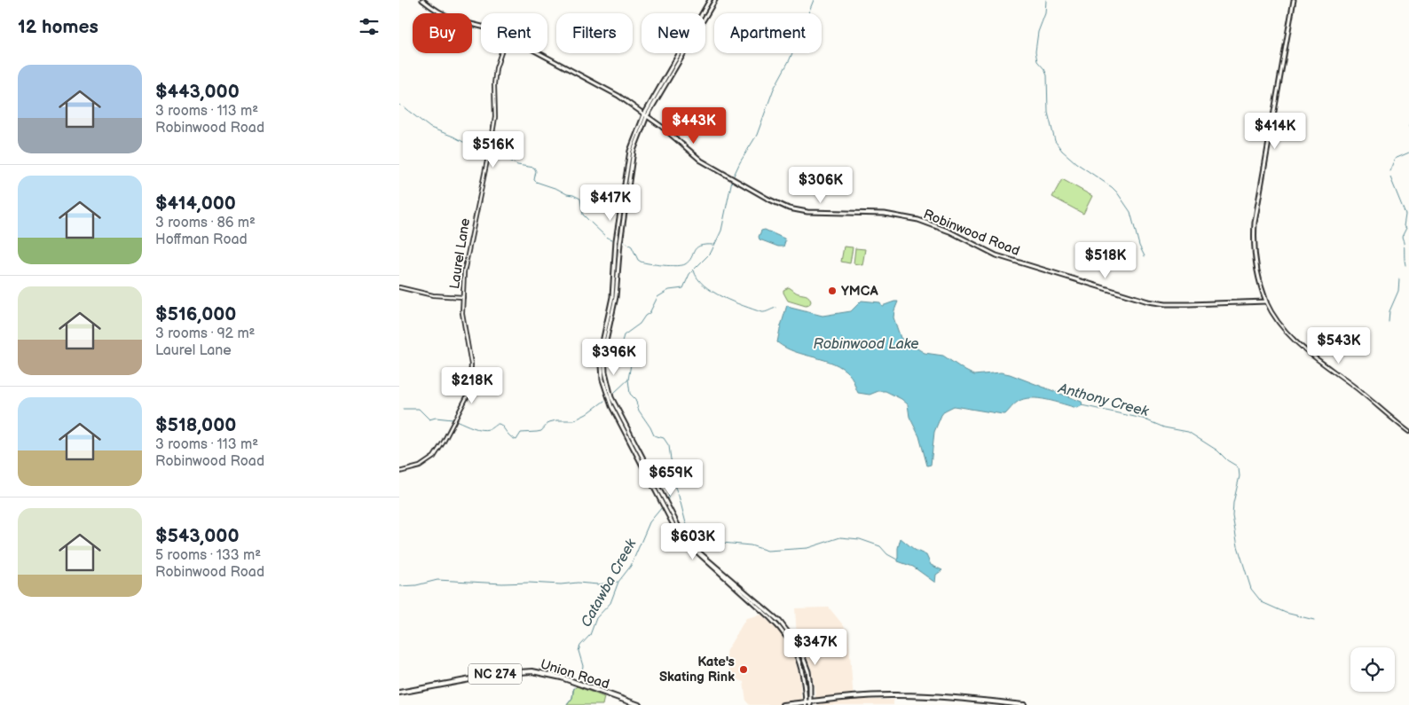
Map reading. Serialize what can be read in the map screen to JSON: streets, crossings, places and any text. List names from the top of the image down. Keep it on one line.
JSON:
{"streets":{"main road":["Robinwood Road","NC 274","Union Road"],"street":["Laurel Lane"]},"water":["Robinwood Lake","Anthony Creek","Catawba Creek"],"places":["YMCA","Kate's Skating Rink"],"page":{"heading":"12 homes","chip":["Buy","Rent","Filters","New","Apartment"],"list":[{"name":"$443,000","note":"3 rooms · 113 m² · Robinwood Road"},{"name":"$414,000","note":"3 rooms · 86 m² · Hoffman Road"},{"name":"$516,000","note":"3 rooms · 92 m² · Laurel Lane"},{"name":"$518,000","note":"3 rooms · 113 m² · Robinwood Road"},{"name":"$543,000","note":"5 rooms · 133 m² · Robinwood Road"}],"price":["$443K","$414K","$516K","$306K","$417K","$518K","$543K","$396K","$218K","$659K","$603K","$347K"]}}
